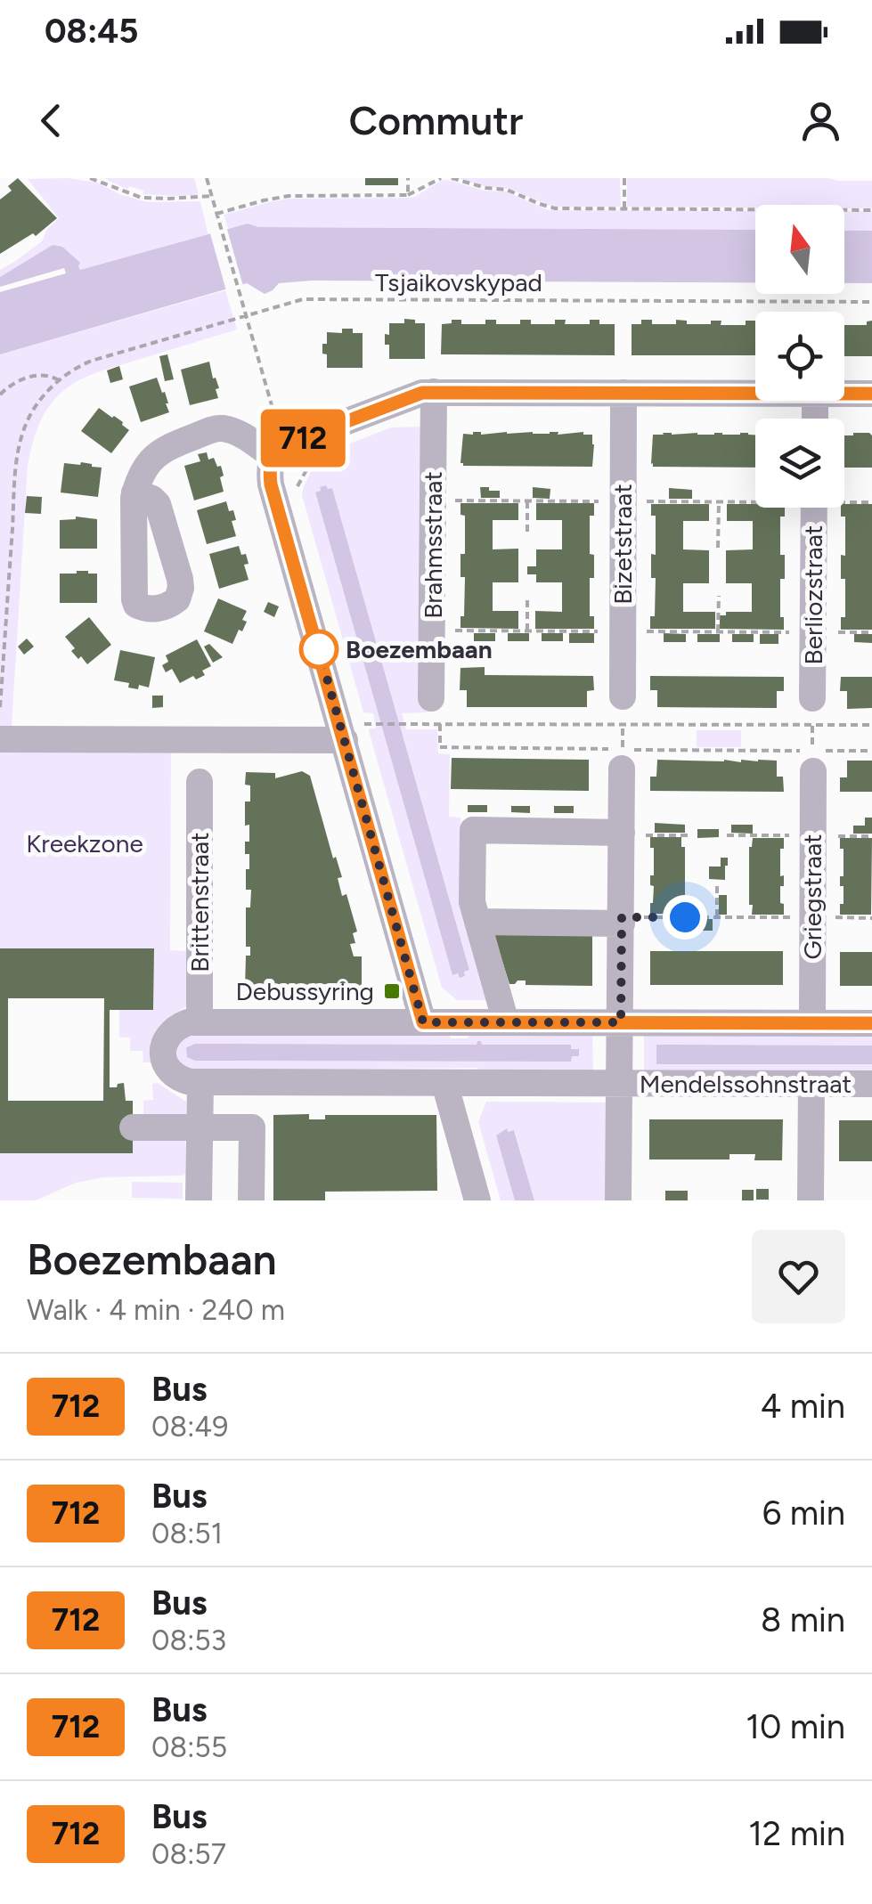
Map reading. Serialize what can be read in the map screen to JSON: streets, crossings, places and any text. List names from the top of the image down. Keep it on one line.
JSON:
{"streets":{"street":["Bizetstraat","Brahmsstraat","Berliozstraat","Griegstraat","Brittenstraat","Mendelssohnstraat"],"path":["Tsjaikovskypad"]},"parks":["Kreekzone"],"places":{"other":["Boezembaan"],"transit":["Debussyring"]},"lines":["bus line 712"],"north":"top","page":{"status":"08:45","header":"Commutr","on_map":"712","heading":["Boezembaan","Walk · 4 min · 240 m"],"list":[{"mark":"712","name":"Bus","note":"08:49","value":"4 min"},{"mark":"712","name":"Bus","note":"08:51","value":"6 min"},{"mark":"712","name":"Bus","note":"08:53","value":"8 min"},{"mark":"712","name":"Bus","note":"08:55","value":"10 min"},{"mark":"712","name":"Bus","note":"08:57","value":"12 min"}]}}
